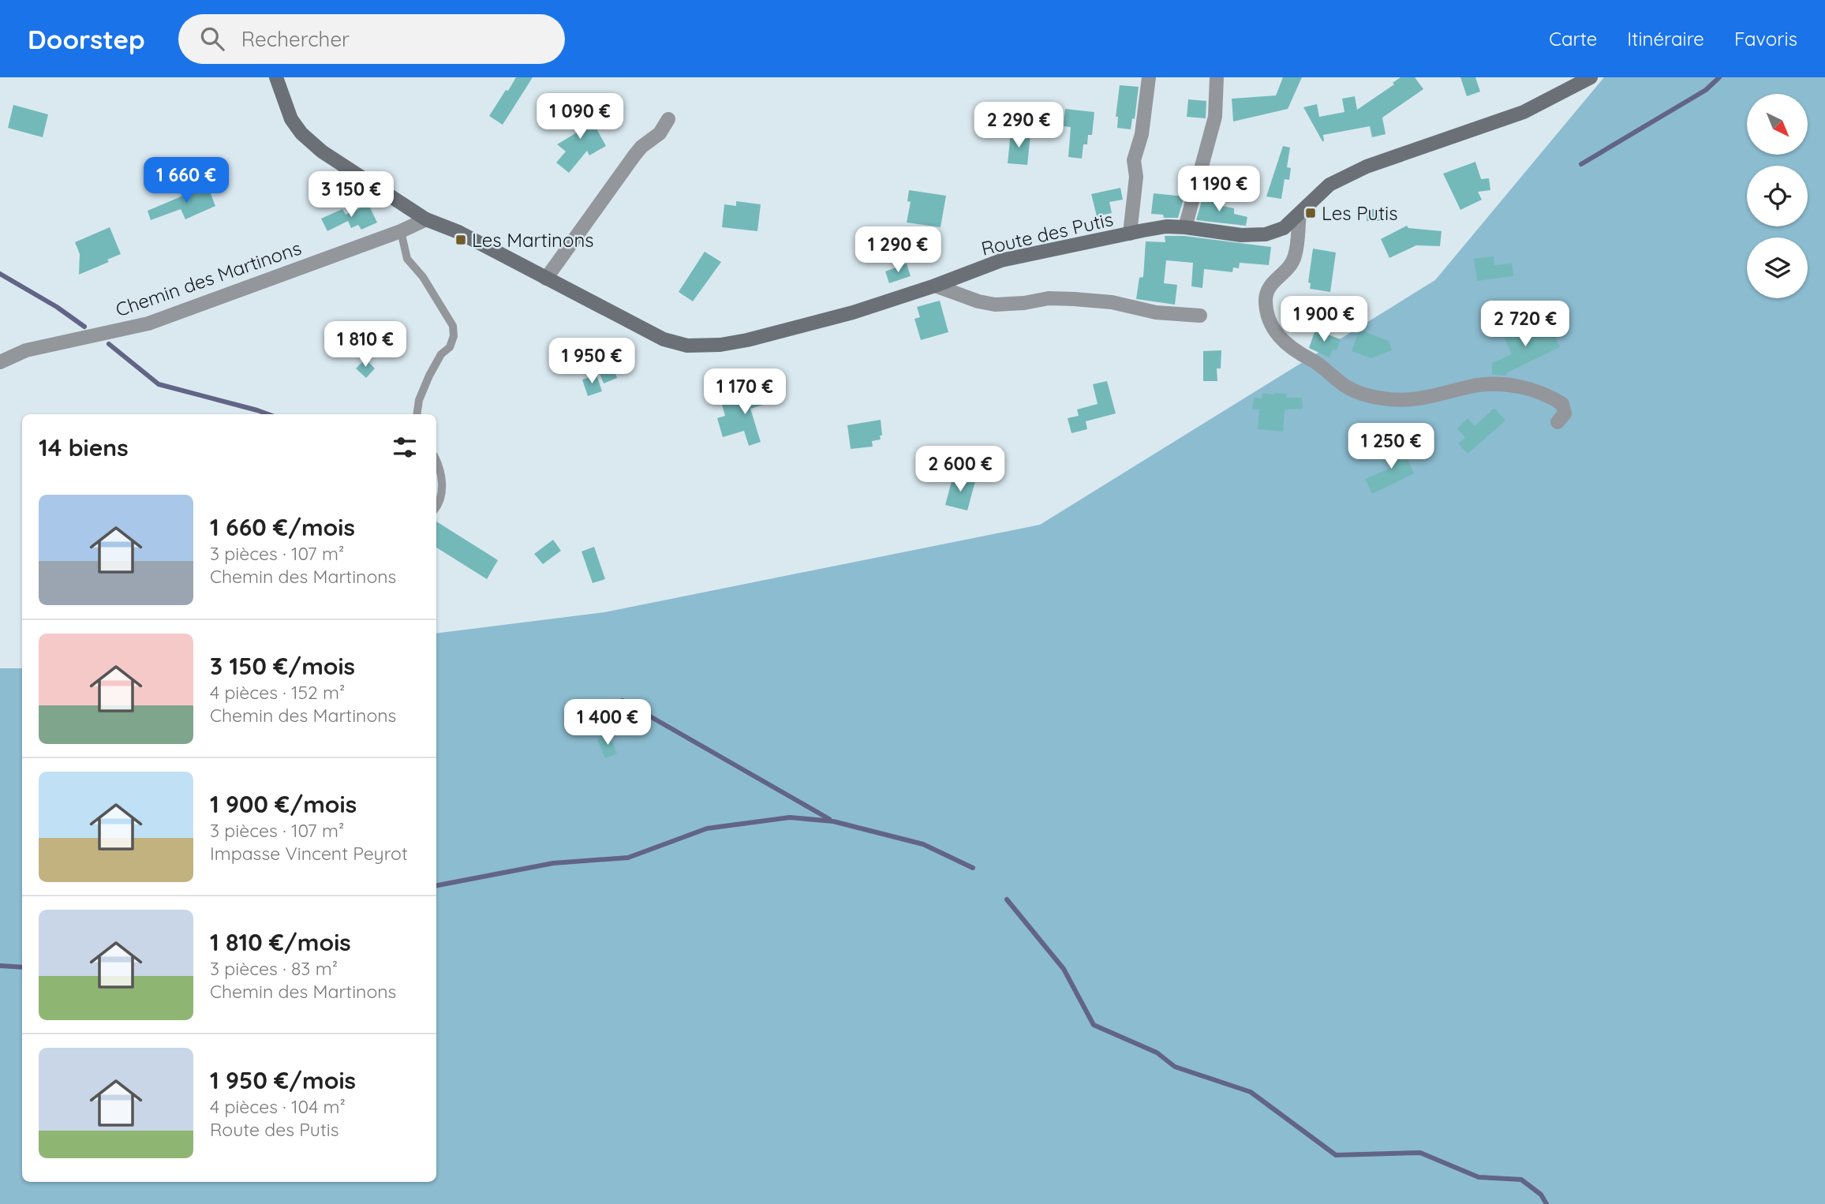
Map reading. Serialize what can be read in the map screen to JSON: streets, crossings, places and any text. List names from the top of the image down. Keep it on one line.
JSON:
{"streets":{"street":["Route des Putis","Chemin des Martinons"]},"crossings":[["Route des Putis","Chemin des Martinons"]],"places":{"transit":["Les Putis","Les Martinons"]},"north":"bottom right","page":{"header":"Doorstep","search":"Rechercher","nav":["Carte","Itinéraire","Favoris"],"price":["1 090 €","2 290 €","1 660 €","1 190 €","3 150 €","1 290 €","1 900 €","2 720 €","1 810 €","1 950 €","1 170 €","1 250 €","2 600 €","1 400 €"],"heading":"14 biens","list":[{"name":"1 660 €/mois","note":"3 pièces · 107 m² · Chemin des Martinons"},{"name":"3 150 €/mois","note":"4 pièces · 152 m² · Chemin des Martinons"},{"name":"1 900 €/mois","note":"3 pièces · 107 m² · Impasse Vincent Peyrot"},{"name":"1 810 €/mois","note":"3 pièces · 83 m² · Chemin des Martinons"},{"name":"1 950 €/mois","note":"4 pièces · 104 m² · Route des Putis"}]}}
